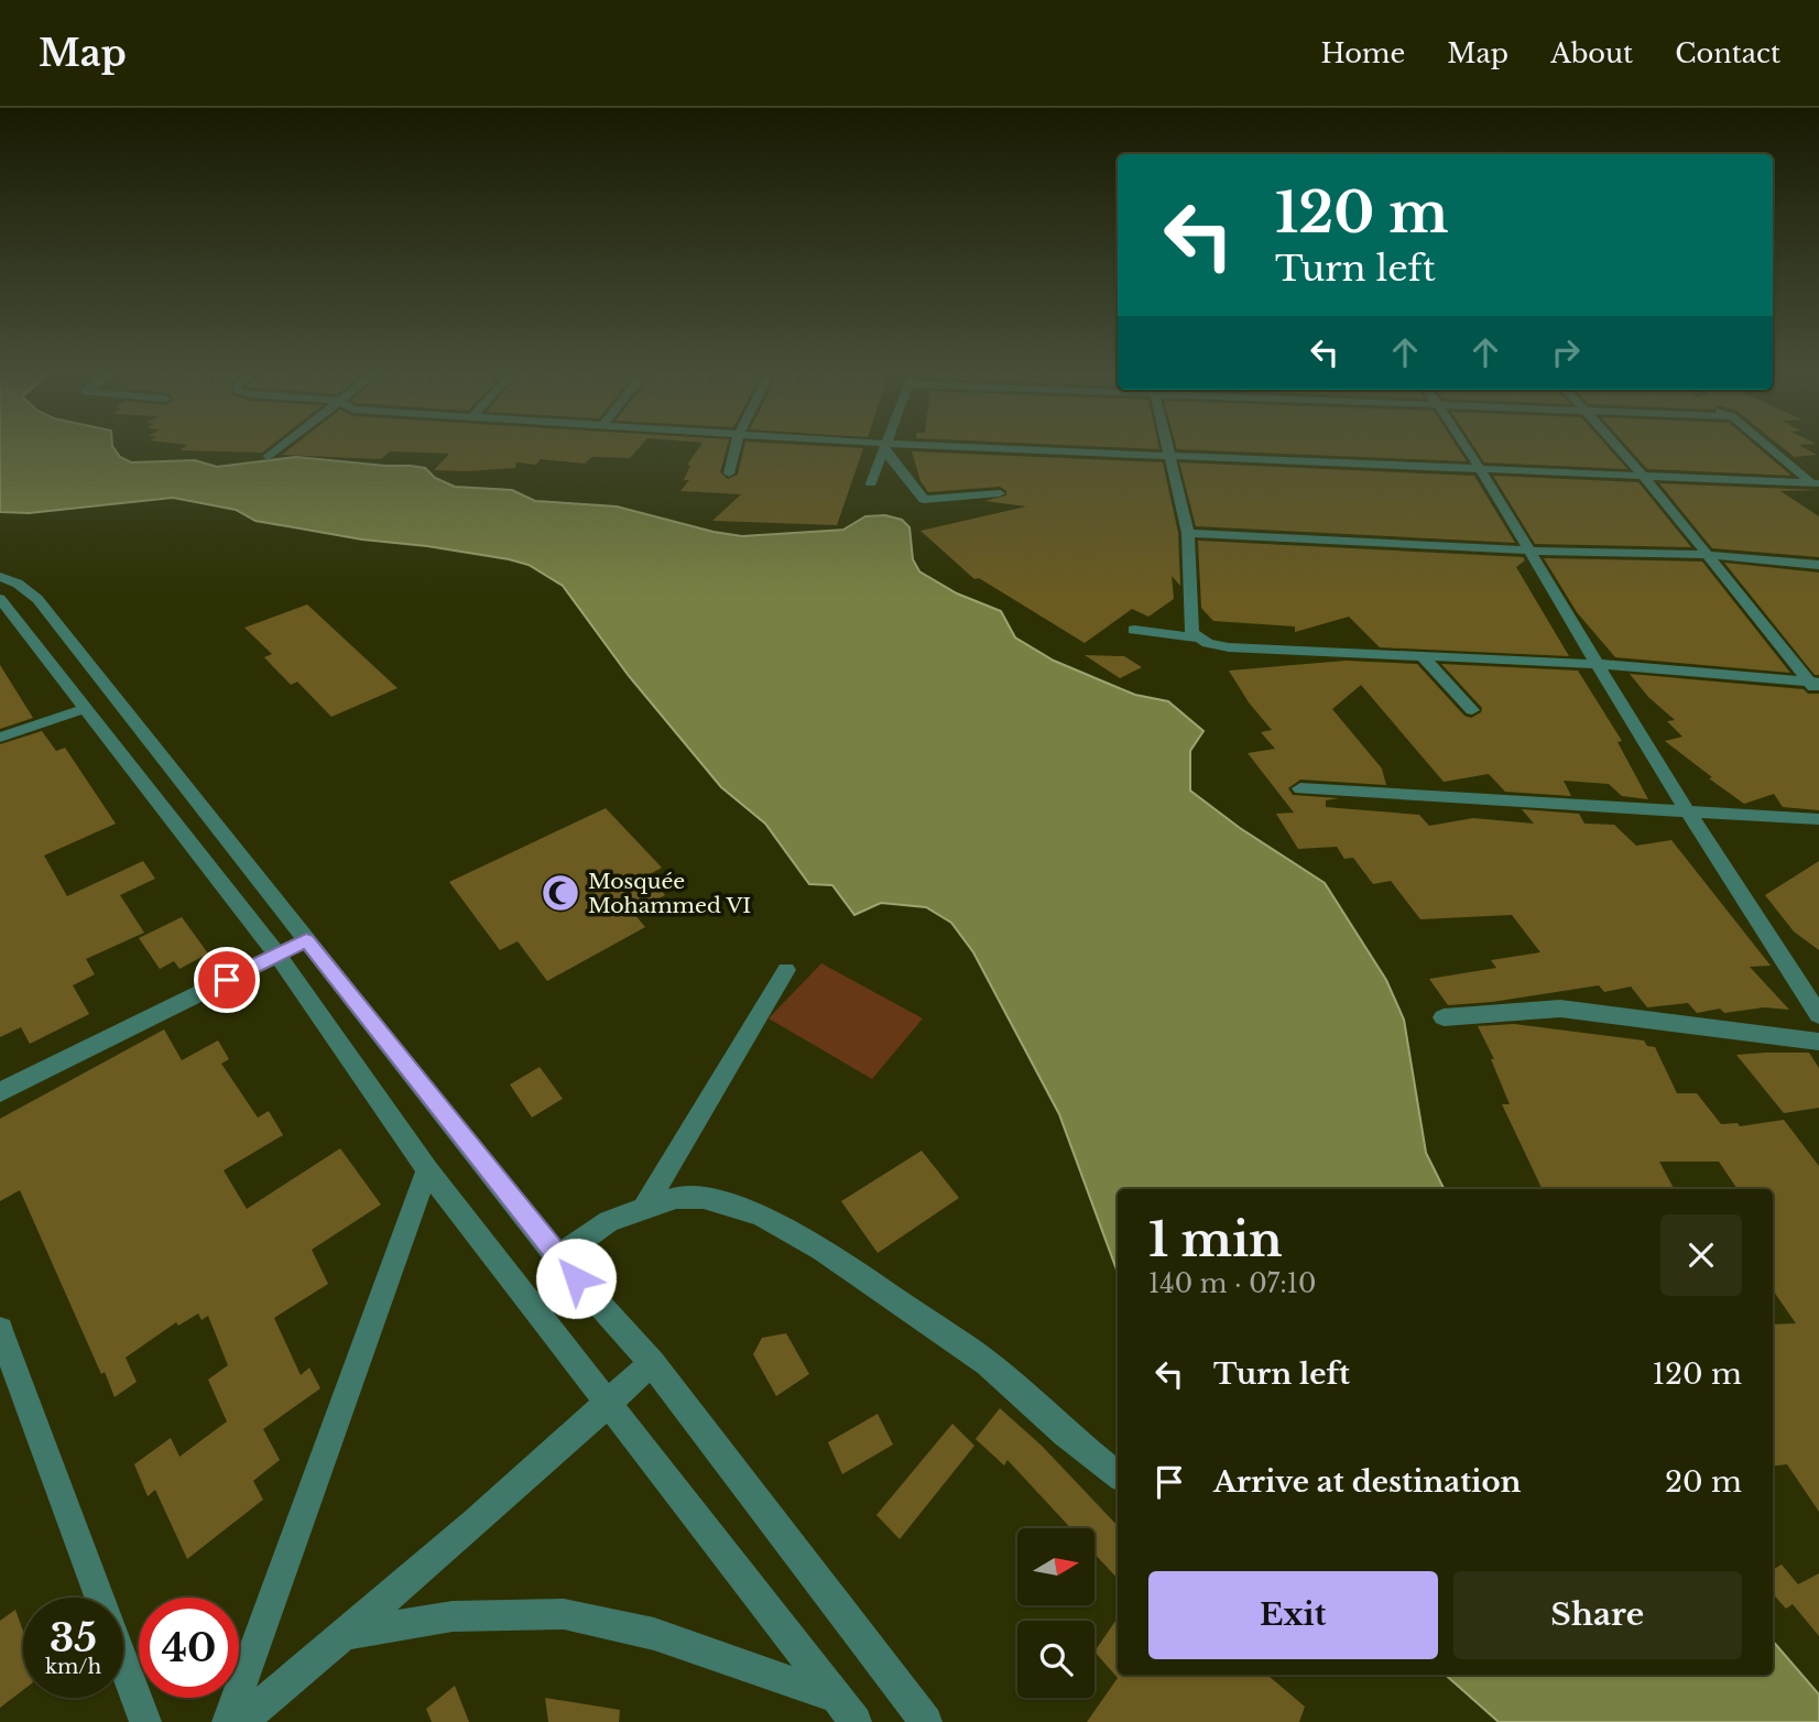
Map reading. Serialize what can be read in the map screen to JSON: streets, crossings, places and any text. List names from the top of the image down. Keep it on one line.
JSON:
{"places":{"mosque":["Mosquée Mohammed VI"]},"north":"right","page":{"header":"Map","nav":["Home","Map","About","Contact"],"turn":["120 m","Turn left"],"heading":["1 min","140 m · 07:10"],"list":[{"name":"Turn left","value":"120 m"},{"name":"Arrive at destination","value":"20 m"}],"buttons":["Exit","Share"],"speed":"35 km/h","limit":"40"}}
